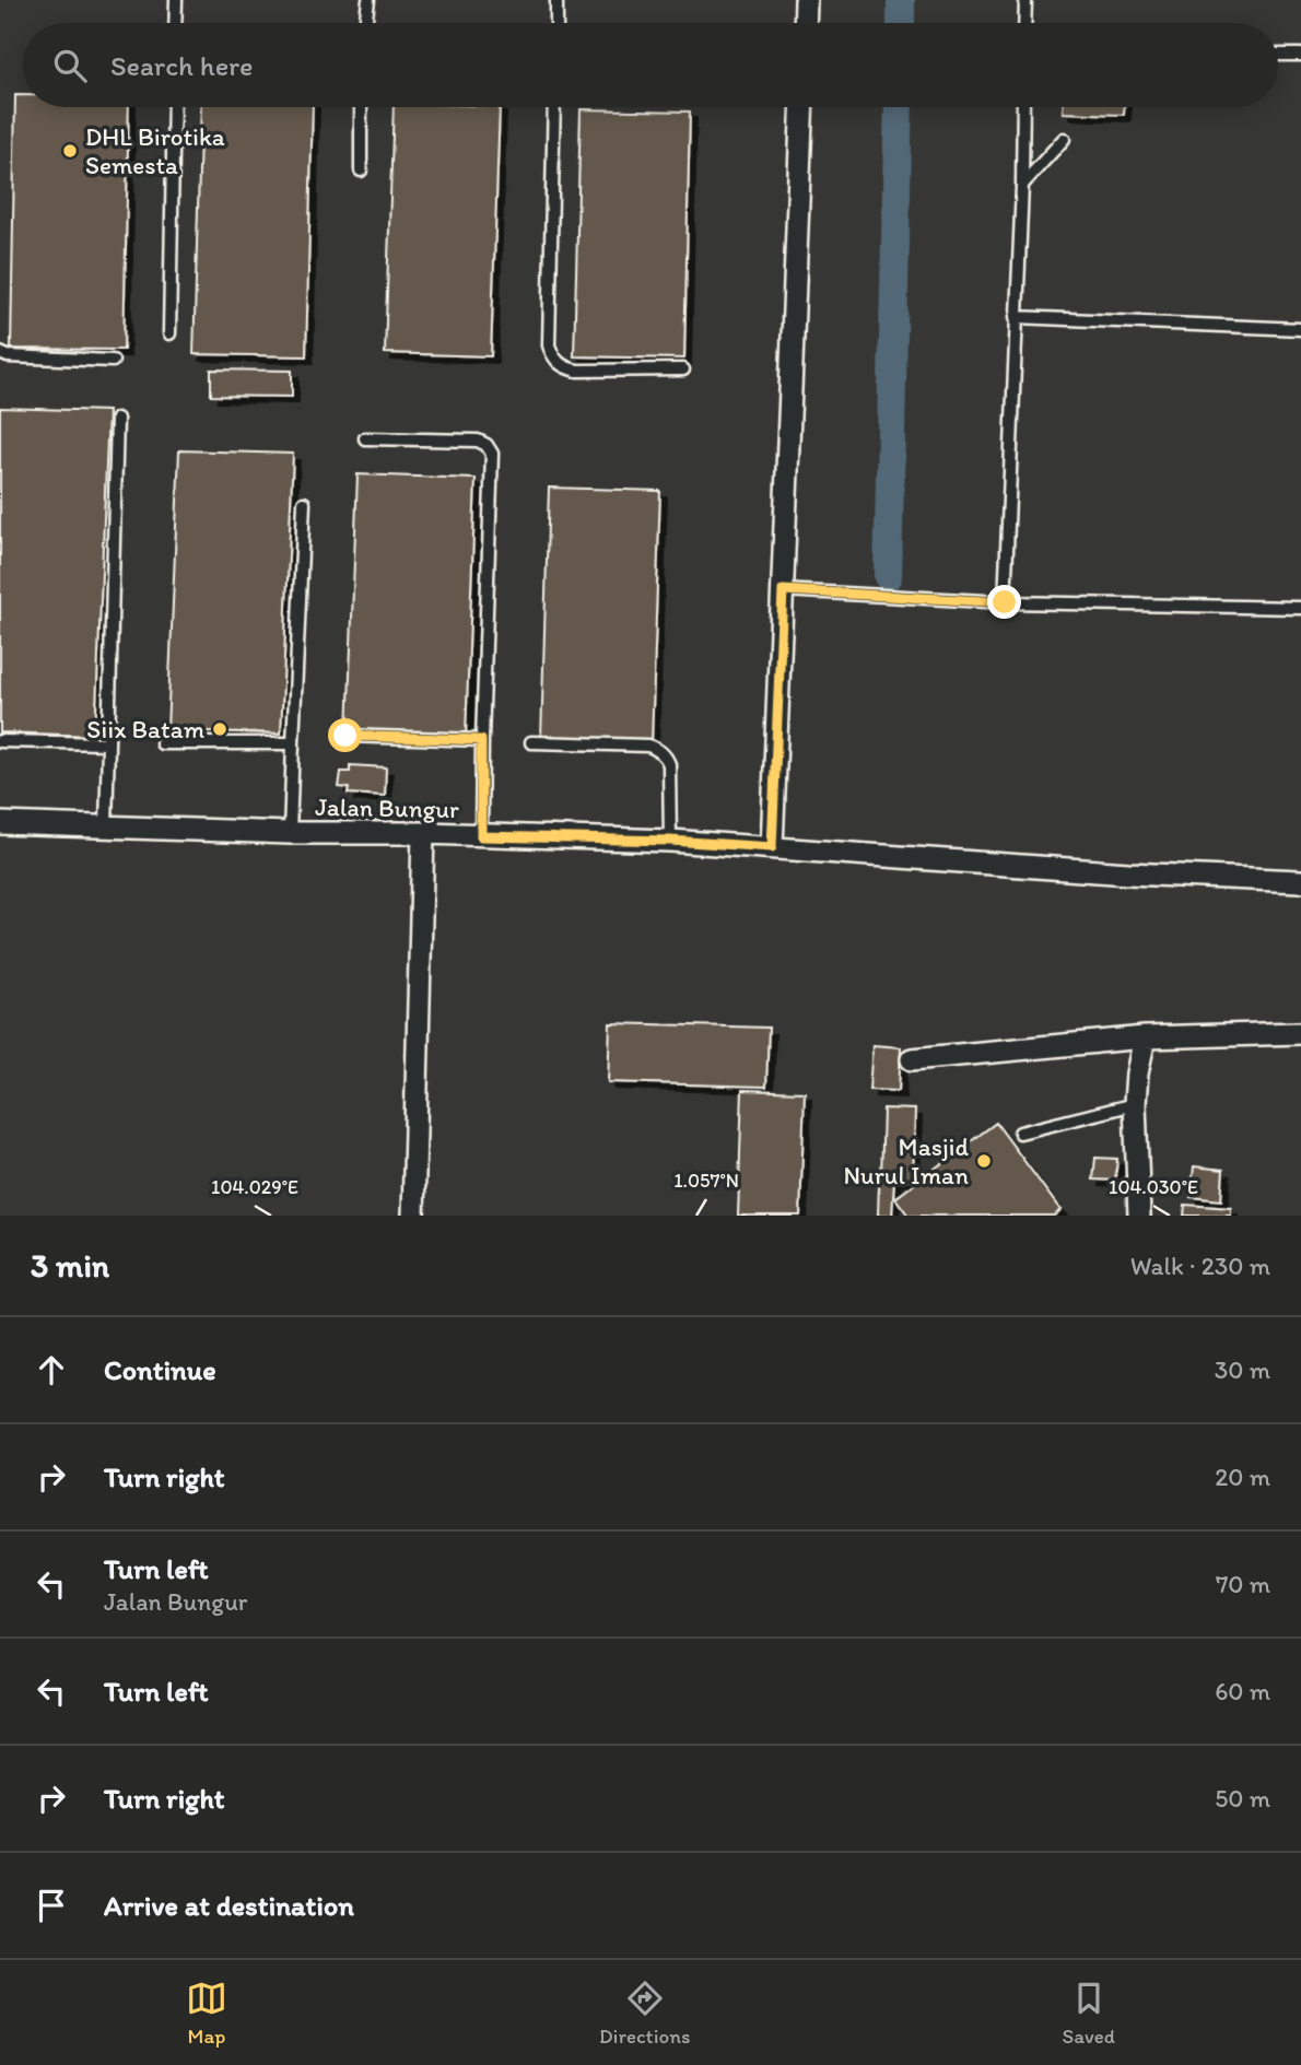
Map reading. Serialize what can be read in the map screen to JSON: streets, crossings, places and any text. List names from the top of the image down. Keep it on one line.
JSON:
{"streets":{"street":["Jalan Bungur"]},"places":["DHL Birotika Semesta","Siix Batam","Masjid Nurul Iman"],"page":{"search":"Search here","heading":["3 min","Walk · 230 m"],"list":[["Continue","30 m"],["Turn right","20 m"],["Turn left","Jalan Bungur","70 m"],["Turn left","60 m"],["Turn right","50 m"],"Arrive at destination"],"nav":["Map","Directions","Saved"]},"coordinates":["1.057°N","104.029°E","104.030°E"]}
